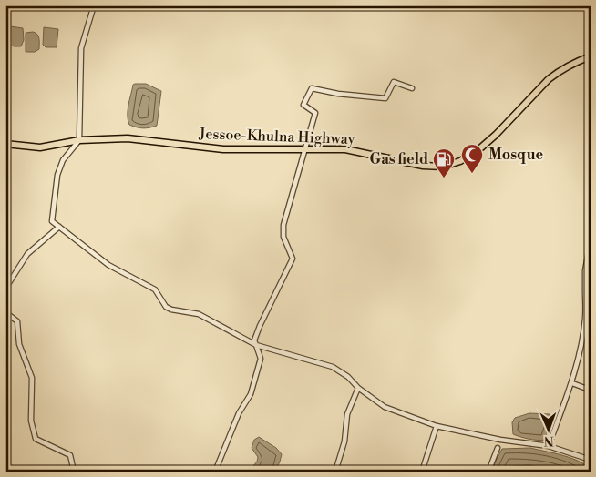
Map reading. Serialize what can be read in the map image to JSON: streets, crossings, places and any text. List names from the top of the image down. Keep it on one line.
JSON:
{"streets":{"highway":["Jessoe-Khulna Highway"]},"places":{"mosque":["Mosque"],"fuel station":["Gas field"]},"north":"bottom"}
